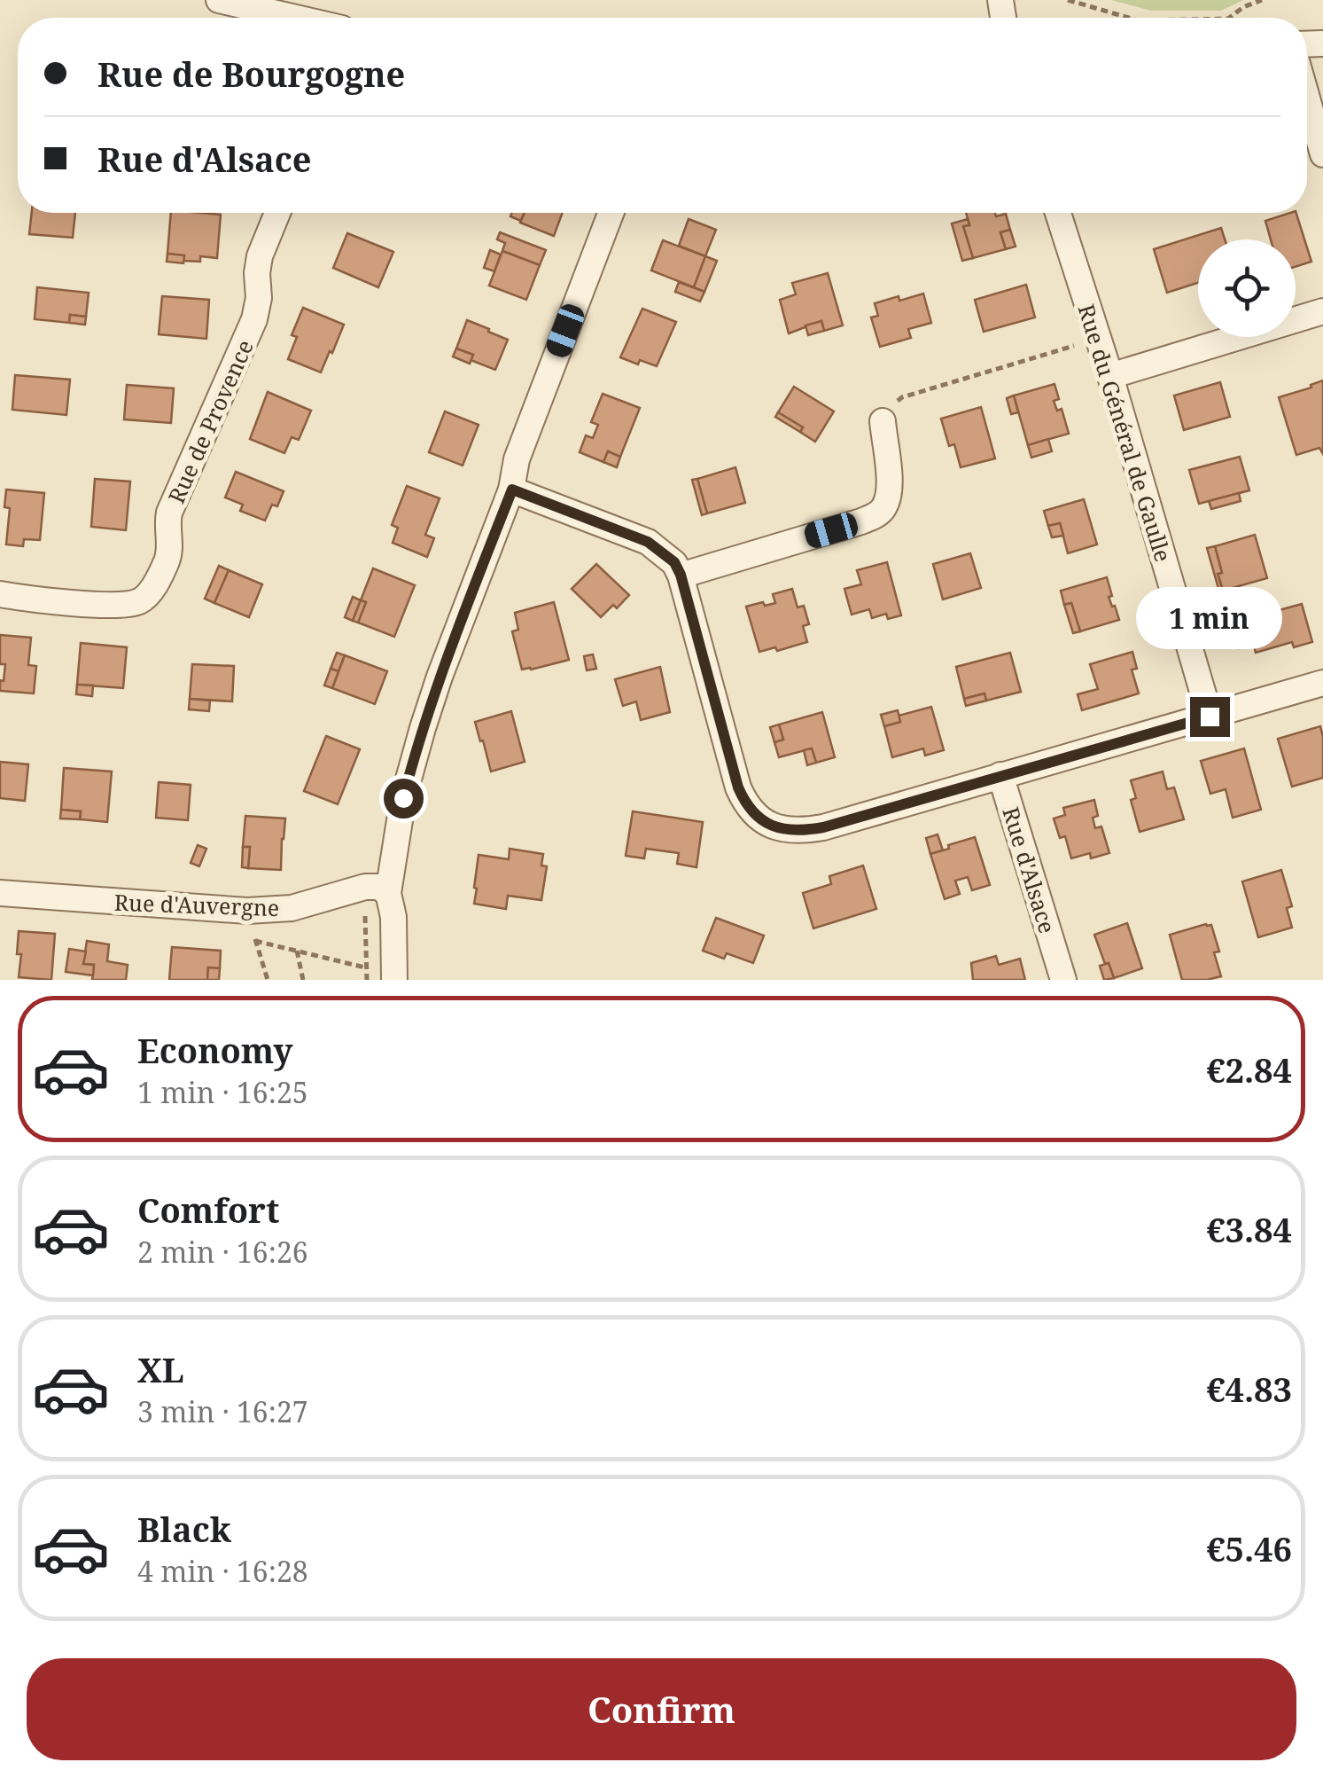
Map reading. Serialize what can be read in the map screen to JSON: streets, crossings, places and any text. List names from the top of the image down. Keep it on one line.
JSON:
{"streets":{"street":["Rue de Provence","Rue du Général de Gaulle","Rue d'Alsace","Rue d'Auvergne"]},"page":{"banner":["Rue de Bourgogne","Rue d'Alsace"],"bubble":"1 min","list":[{"name":"Economy","note":"1 min · 16:25","value":"€2.84"},{"name":"Comfort","note":"2 min · 16:26","value":"€3.84"},{"name":"XL","note":"3 min · 16:27","value":"€4.83"},{"name":"Black","note":"4 min · 16:28","value":"€5.46"}],"buttons":"Confirm"}}
